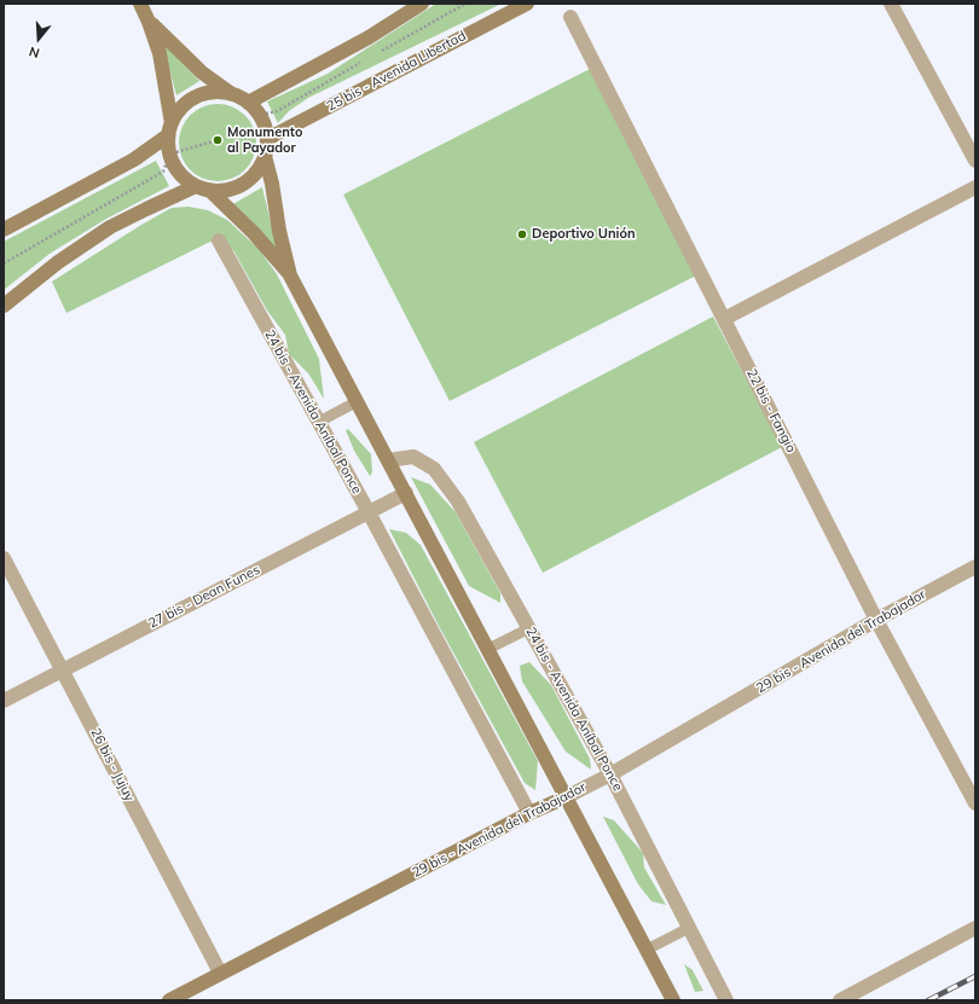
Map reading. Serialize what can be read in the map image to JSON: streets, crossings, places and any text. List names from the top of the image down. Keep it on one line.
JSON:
{"streets":{"main road":["25 bis - Avenida Libertad","29 bis - Avenida del Trabajador"],"street":["22 bis - Fangio","24 bis - Avenida Aníbal Ponce","27 bis - Dean Funes","26 bis - Jujuy"]},"crossings":[["22 bis - Fangio","29 bis - Avenida del Trabajador"],["24 bis - Avenida Aníbal Ponce","27 bis - Dean Funes"],["24 bis - Avenida Aníbal Ponce","29 bis - Avenida del Trabajador"],["27 bis - Dean Funes","26 bis - Jujuy"],["29 bis - Avenida del Trabajador","26 bis - Jujuy"]],"places":["Monumento al Payador","Deportivo Unión"],"north":"bottom"}
